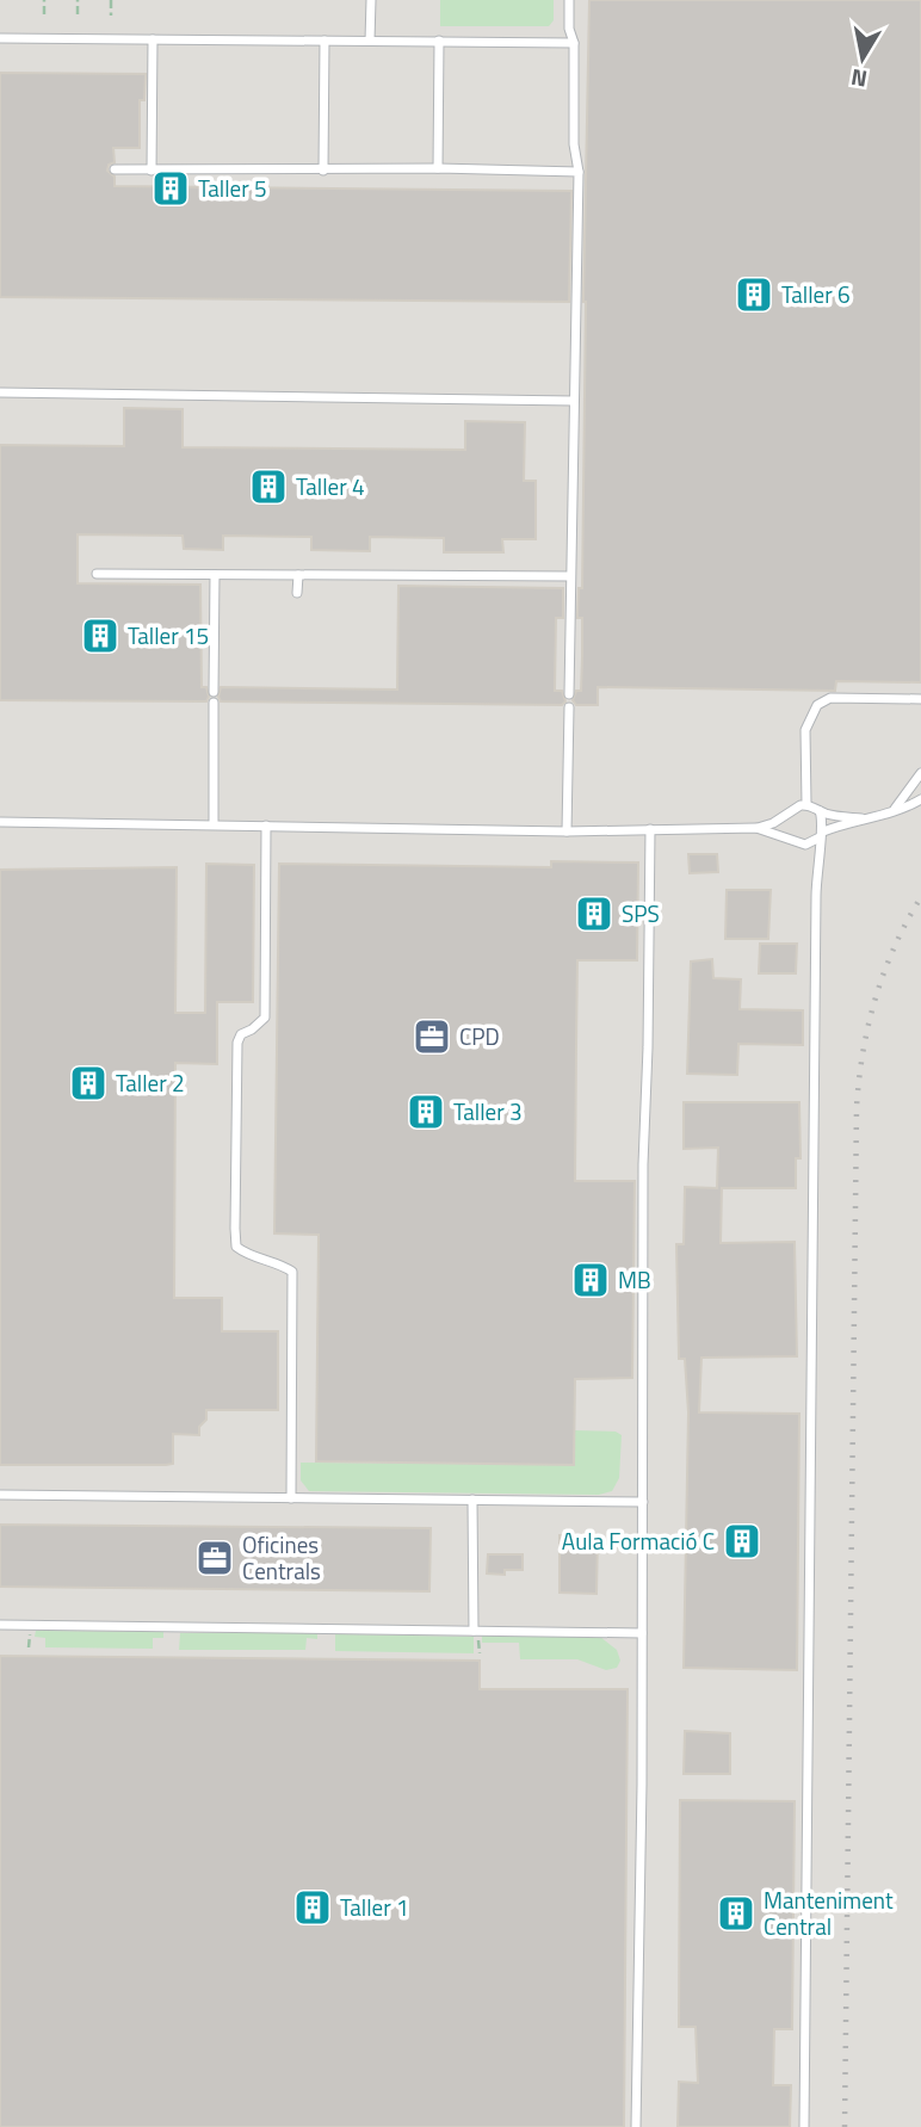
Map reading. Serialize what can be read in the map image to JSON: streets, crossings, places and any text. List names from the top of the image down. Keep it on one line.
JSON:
{"places":{"building":["Taller 5","Taller 6","Taller 4","Taller 15","SPS","Taller 2","Taller 3","MB","Aula Formació C","Taller 1","Manteniment Central"],"office":["CPD","Oficines Centrals"]},"north":"bottom"}
